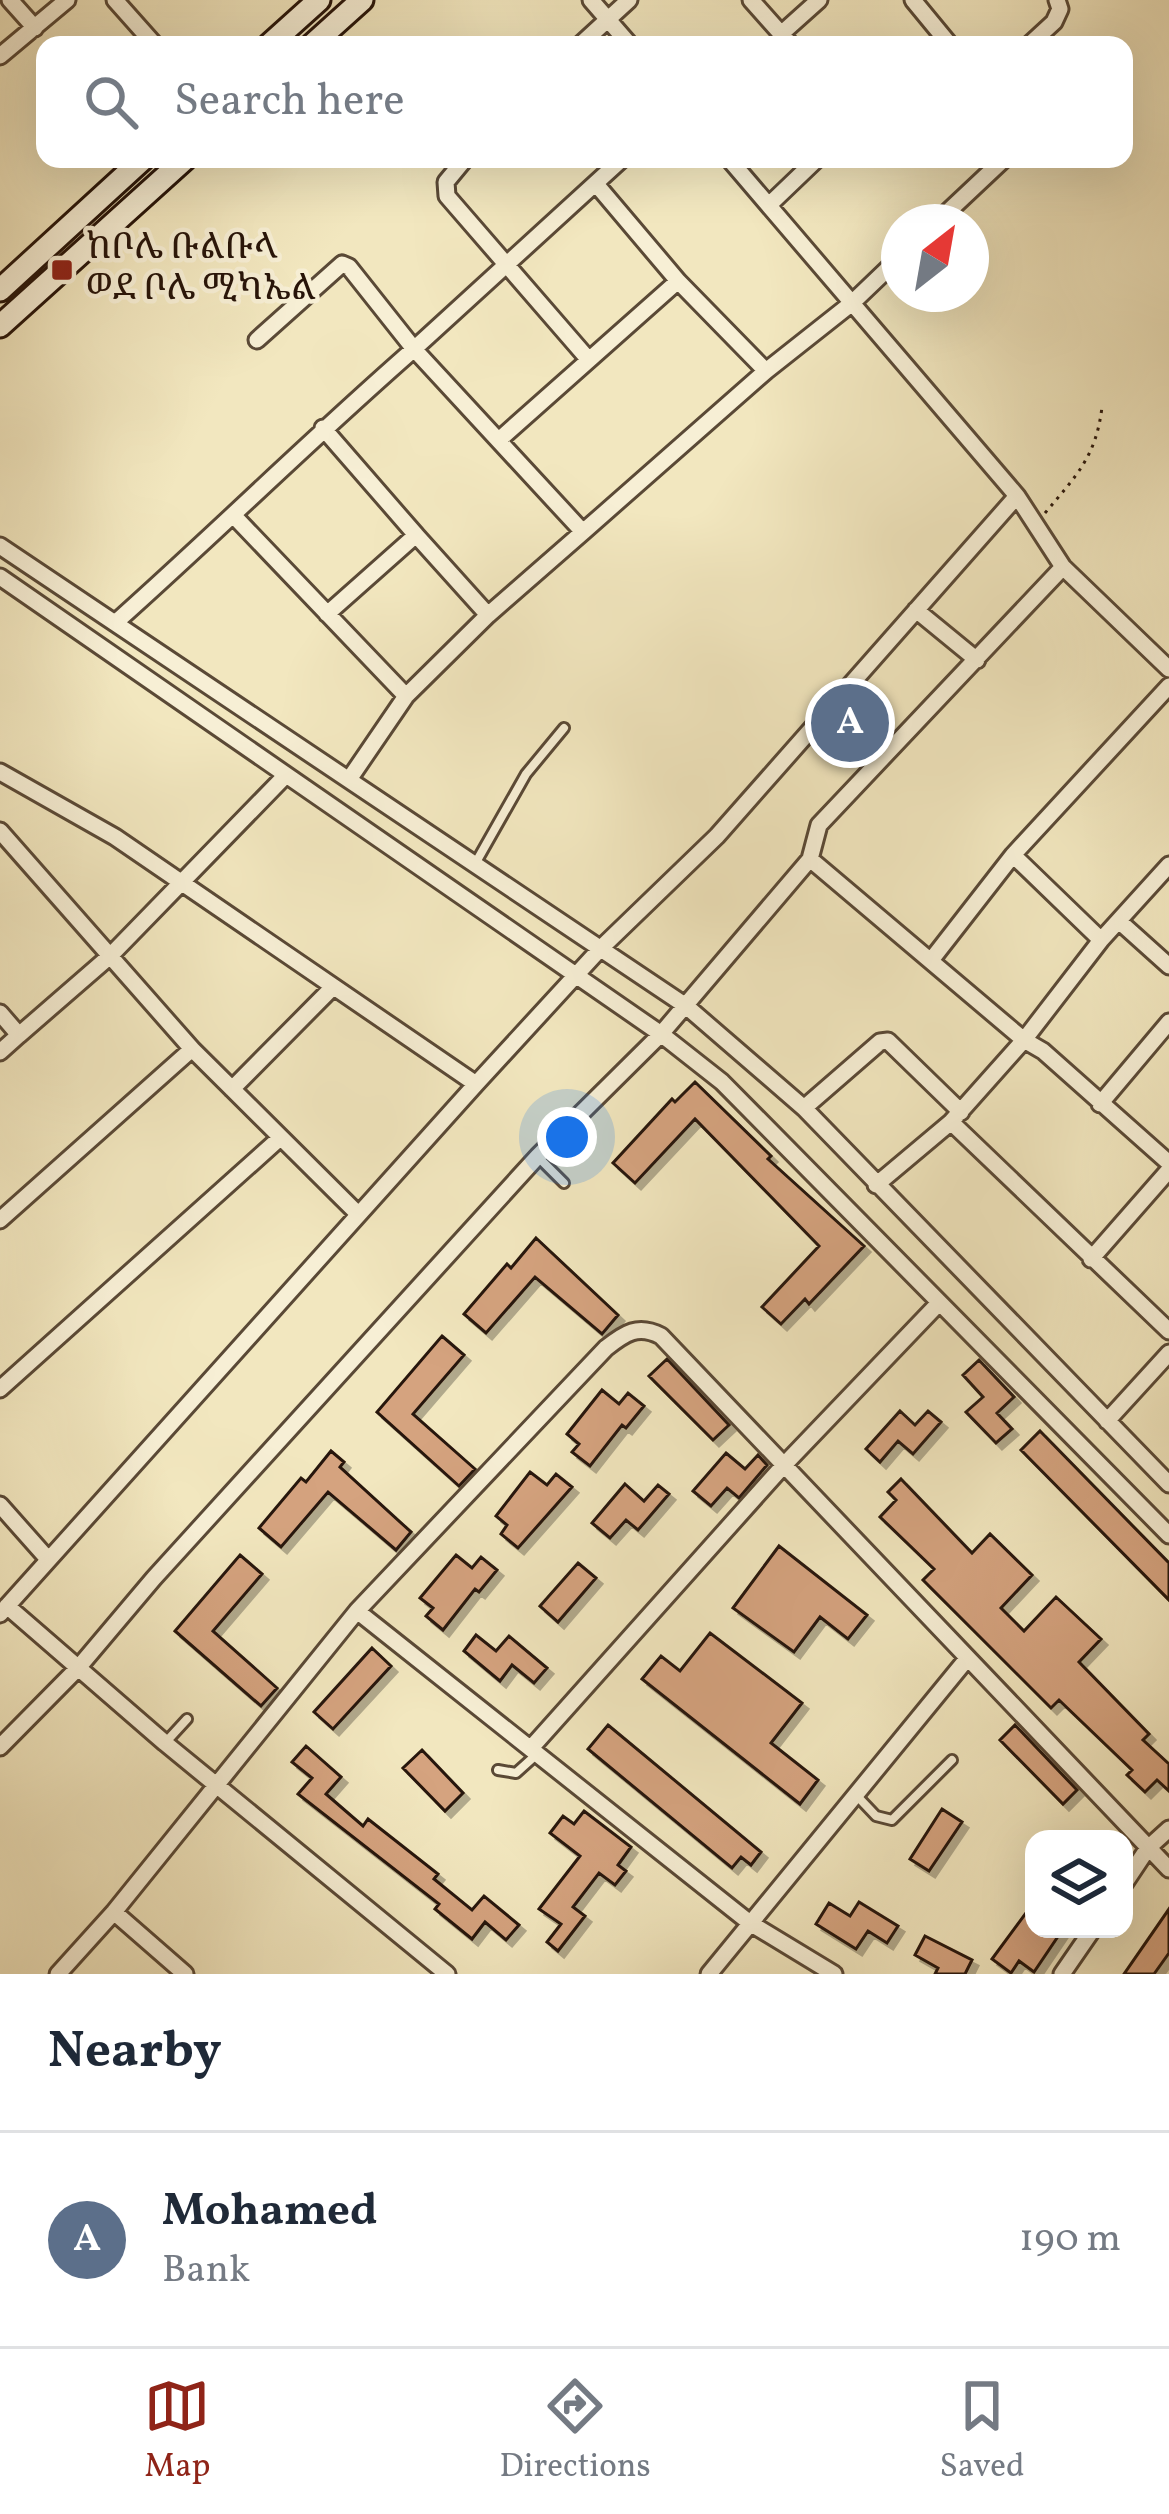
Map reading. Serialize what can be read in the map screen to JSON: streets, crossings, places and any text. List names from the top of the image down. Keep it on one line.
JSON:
{"places":{"transit":["ከቦሌ ቡልቡላ ወደ ቦሌ ሚካኤል"]},"north":"top right","page":{"search":"Search here","pins":"A","heading":"Nearby","list":[{"mark":"A","name":"Mohamed","note":"Bank","value":"190 m"}],"nav":["Map","Directions","Saved"]}}
